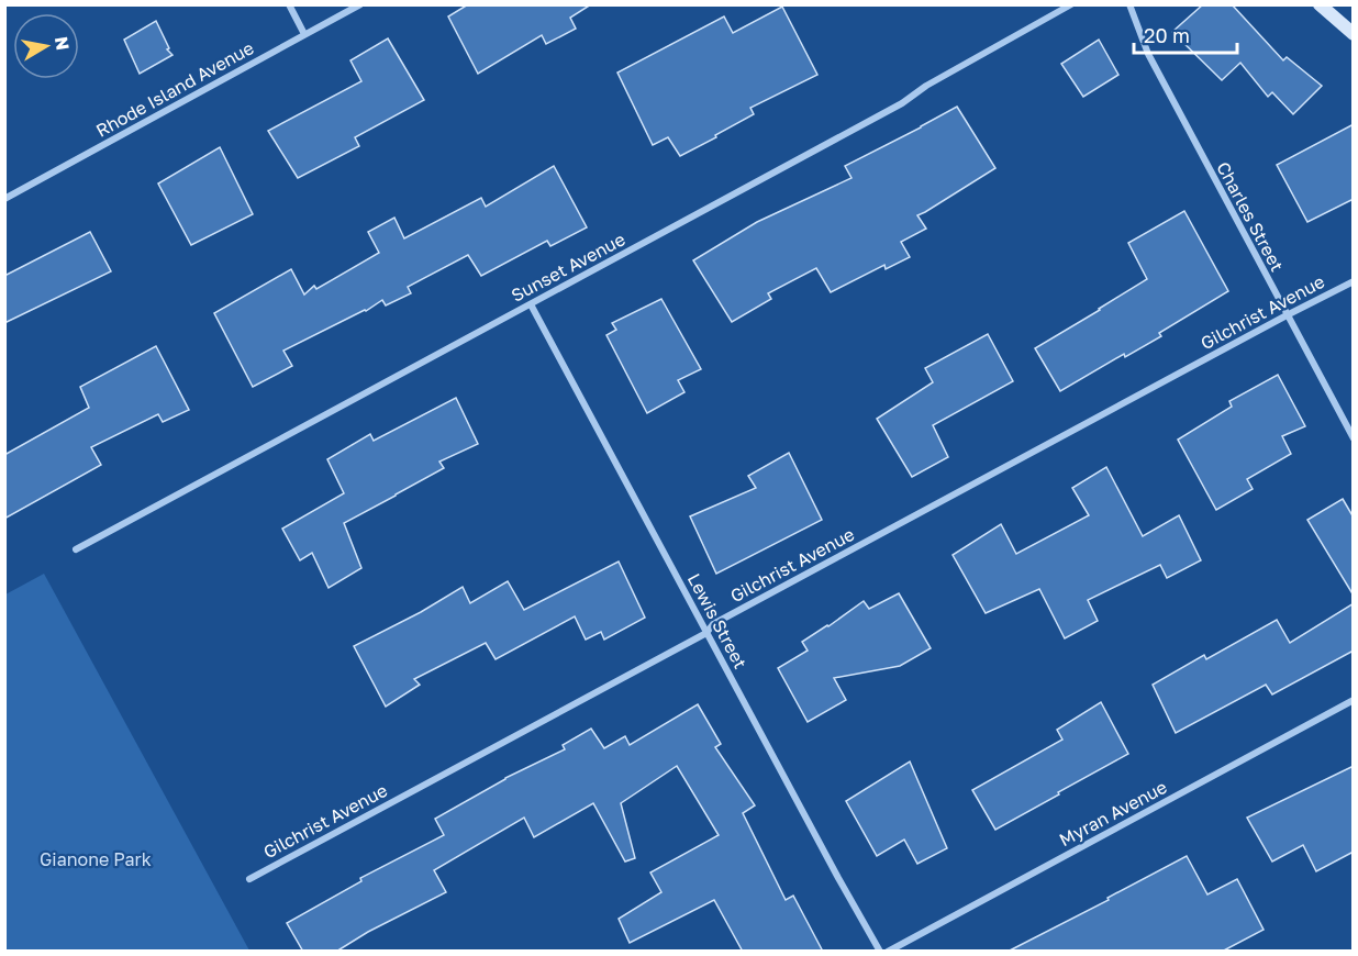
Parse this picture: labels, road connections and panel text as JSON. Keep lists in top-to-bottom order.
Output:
{
  "streets": {
    "street": [
      "Rhode Island Avenue",
      "Charles Street",
      "Sunset Avenue",
      "Gilchrist Avenue",
      "Lewis Street",
      "Myran Avenue"
    ]
  },
  "crossings": [
    ["Charles Street", "Gilchrist Avenue"],
    ["Sunset Avenue", "Lewis Street"],
    ["Gilchrist Avenue", "Lewis Street"]
  ],
  "parks": ["Gianone Park"],
  "scale_bar": "20 m",
  "north": "right"
}
